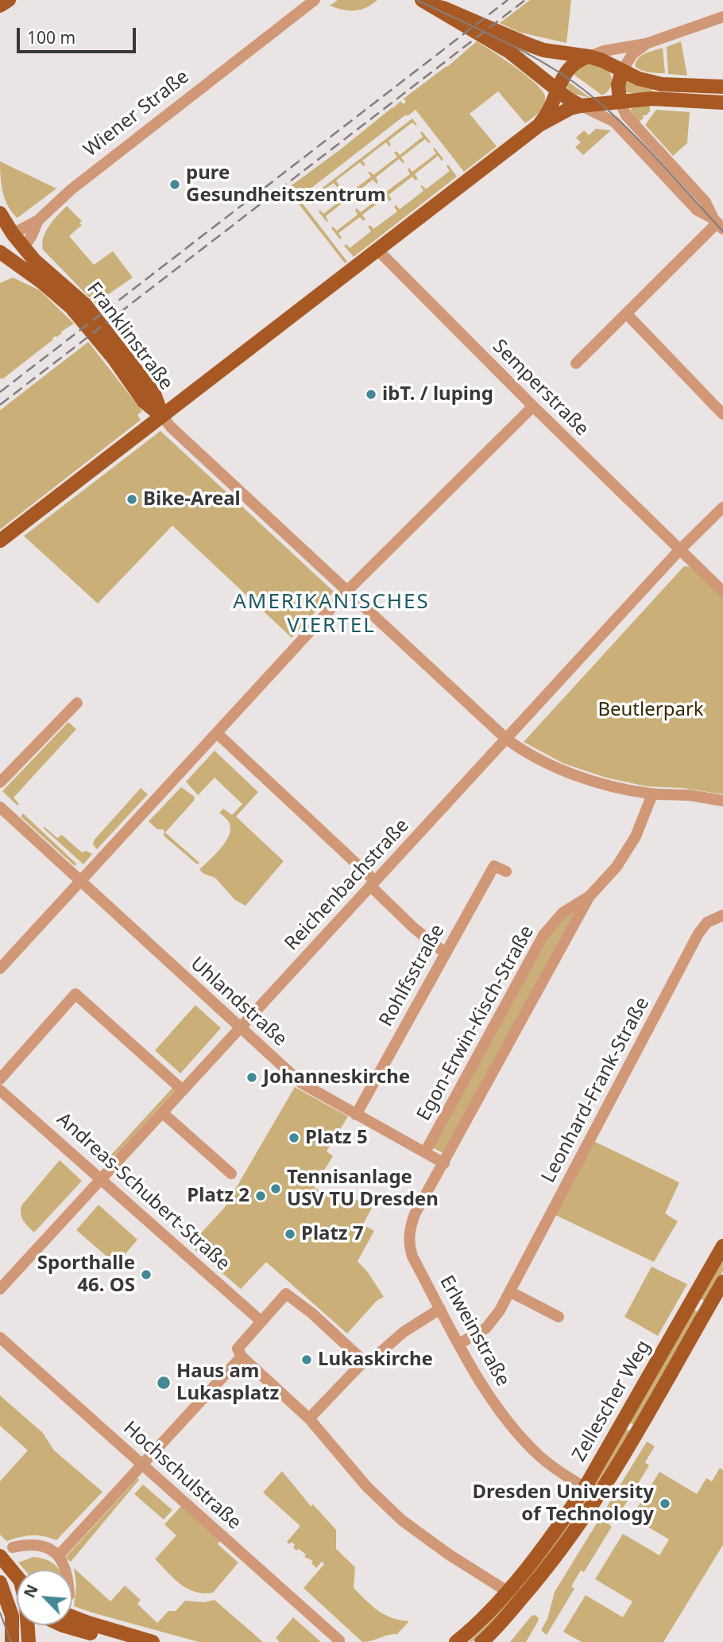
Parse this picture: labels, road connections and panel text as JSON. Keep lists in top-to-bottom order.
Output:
{
  "streets": {
    "main road": ["Wiener Straße", "Franklinstraße", "Zellescher Weg"],
    "street": [
      "Semperstraße",
      "Reichenbachstraße",
      "Rohlfsstraße",
      "Uhlandstraße",
      "Egon-Erwin-Kisch-Straße",
      "Leonhard-Frank-Straße",
      "Andreas-Schubert-Straße",
      "Erlweinstraße",
      "Hochschulstraße"
    ]
  },
  "crossings": [
    ["Wiener Straße", "Franklinstraße"],
    ["Semperstraße", "Reichenbachstraße"],
    ["Reichenbachstraße", "Uhlandstraße"],
    ["Reichenbachstraße", "Andreas-Schubert-Straße"],
    ["Rohlfsstraße", "Uhlandstraße"],
    ["Uhlandstraße", "Egon-Erwin-Kisch-Straße"],
    ["Uhlandstraße", "Erlweinstraße"],
    ["Egon-Erwin-Kisch-Straße", "Erlweinstraße"],
    ["Leonhard-Frank-Straße", "Erlweinstraße"],
    ["Erlweinstraße", "Zellescher Weg"]
  ],
  "districts": ["AMERIKANISCHES VIERTEL"],
  "parks": ["Beutlerpark"],
  "places": [
    "pure Gesundheitszentrum",
    "ibT. / luping",
    "Bike-Areal",
    "Johanneskirche",
    "Platz 5",
    "Tennisanlage USV TU Dresden",
    "Platz 2",
    "Platz 7",
    "Sporthalle 46. OS",
    "Lukaskirche",
    "Haus am Lukasplatz",
    "Dresden University of Technology"
  ],
  "scale_bar": "100 m",
  "north": "top left"
}
